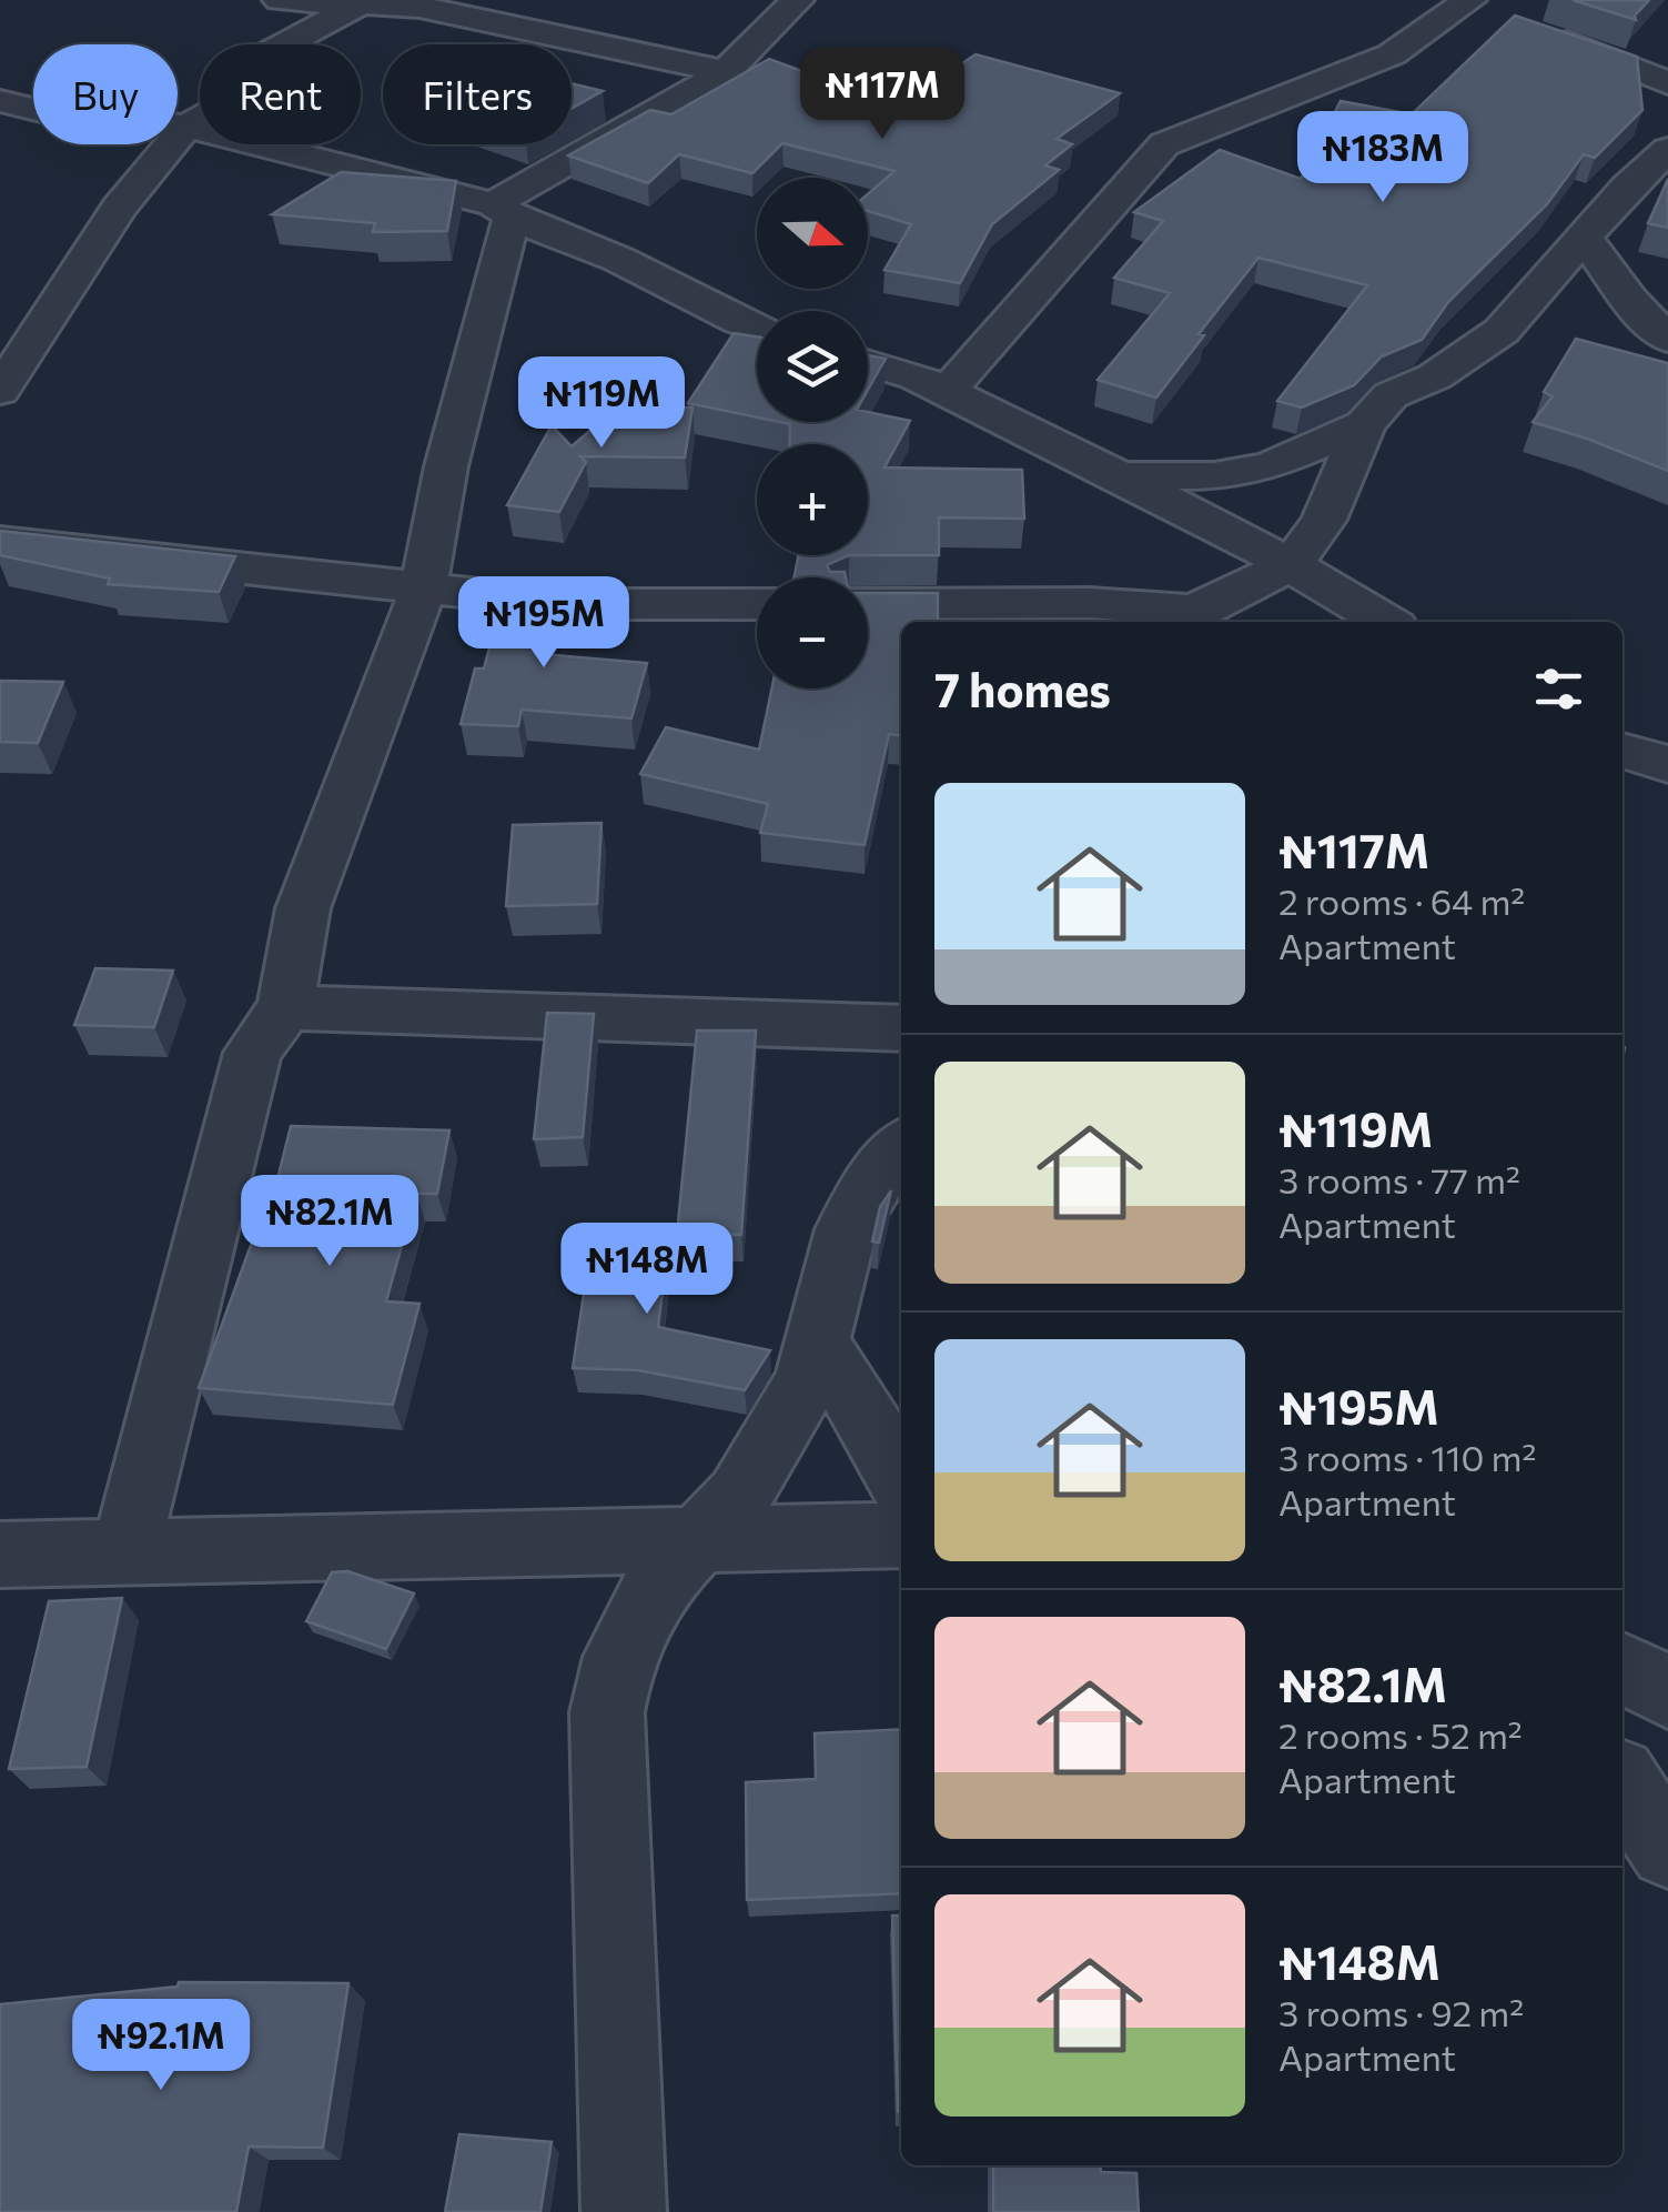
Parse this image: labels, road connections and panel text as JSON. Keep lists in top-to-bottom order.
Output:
{
  "north": "right",
  "page": {
    "chip": ["Buy", "Rent", "Filters"],
    "price": [
      "₦117M",
      "₦183M",
      "₦119M",
      "₦195M",
      "₦82.1M",
      "₦148M",
      "₦92.1M"
    ],
    "map_buttons": ["+", "−"],
    "heading": "7 homes",
    "list": [
      {
        "name": "₦117M",
        "note": "2 rooms · 64 m² · Apartment"
      },
      {
        "name": "₦119M",
        "note": "3 rooms · 77 m² · Apartment"
      },
      {
        "name": "₦195M",
        "note": "3 rooms · 110 m² · Apartment"
      },
      {
        "name": "₦82.1M",
        "note": "2 rooms · 52 m² · Apartment"
      },
      {
        "name": "₦148M",
        "note": "3 rooms · 92 m² · Apartment"
      }
    ]
  }
}
